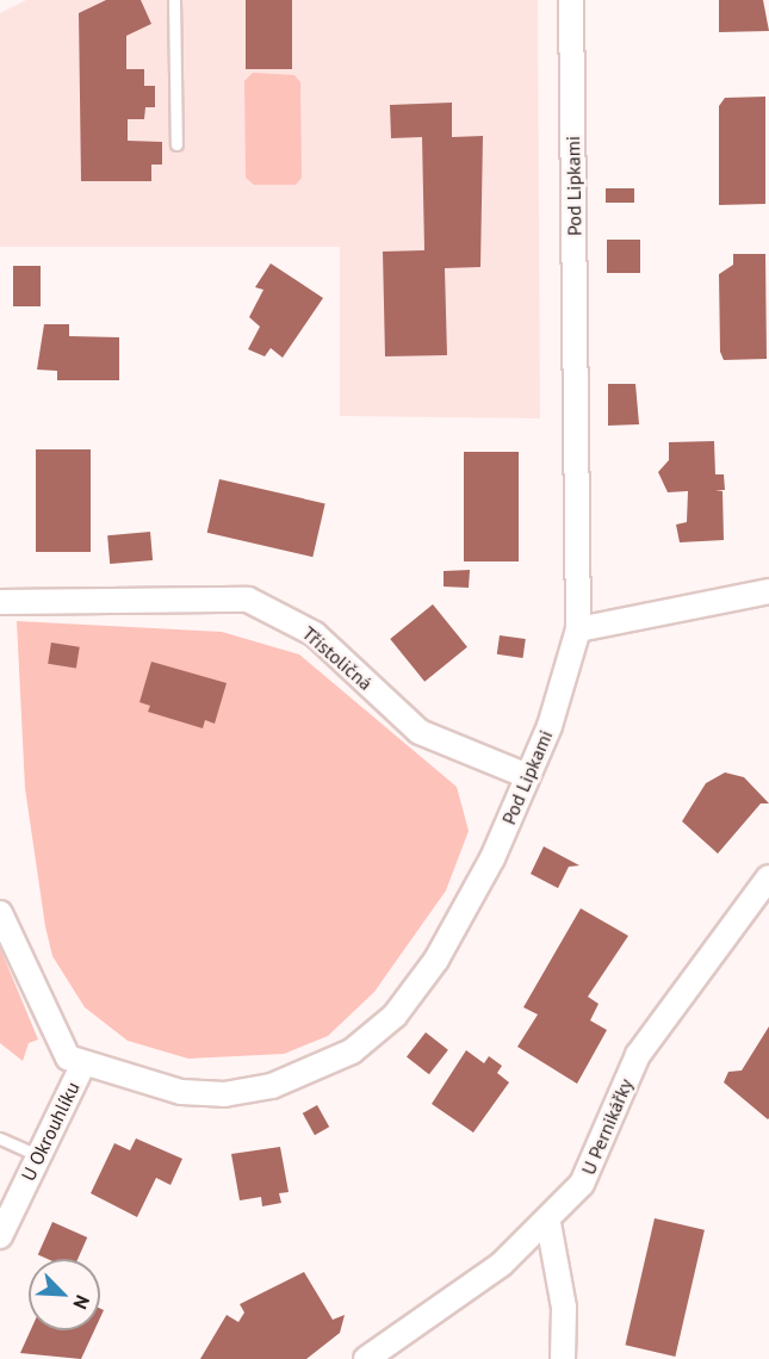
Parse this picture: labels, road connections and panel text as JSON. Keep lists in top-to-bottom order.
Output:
{
  "streets": {
    "street": [
      "Pod Lipkami",
      "Třístoličná",
      "U Pernikářky",
      "U Okrouhlíku"
    ]
  },
  "crossings": [
    ["Pod Lipkami", "Třístoličná"],
    ["Pod Lipkami", "U Okrouhlíku"]
  ],
  "north": "bottom right"
}
